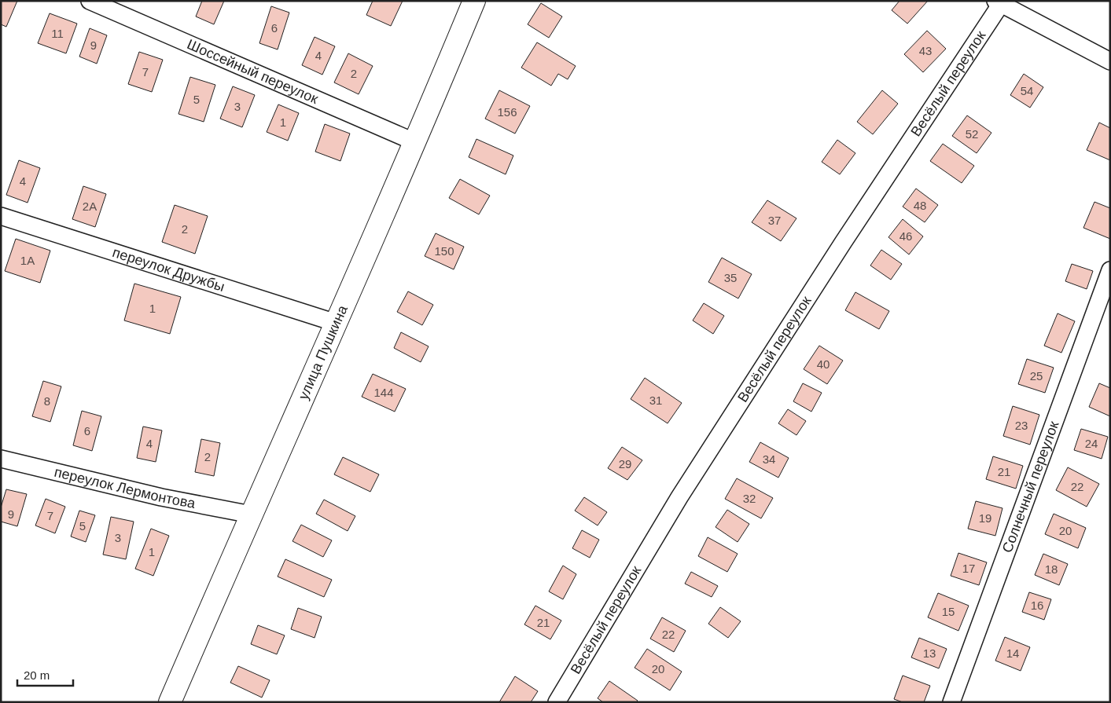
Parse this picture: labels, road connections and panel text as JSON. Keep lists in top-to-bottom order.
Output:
{
  "streets": {
    "main road": ["улица Пушкина"],
    "street": [
      "Шоссейный переулок",
      "Весёлый переулок",
      "переулок Дружбы",
      "Солнечный переулок",
      "переулок Лермонтова"
    ]
  },
  "crossings": [
    ["Шоссейный переулок", "улица Пушкина"],
    ["переулок Дружбы", "улица Пушкина"],
    ["улица Пушкина", "переулок Лермонтова"]
  ],
  "house_numbers": [
    "6",
    "11",
    "9",
    "43",
    "4",
    "7",
    "2",
    "54",
    "5",
    "3",
    "156",
    "1",
    "52",
    "4",
    "48",
    "2А",
    "37",
    "2",
    "46",
    "150",
    "1А",
    "35",
    "1",
    "40",
    "25",
    "144",
    "31",
    "8",
    "23",
    "6",
    "4",
    "24",
    "2",
    "34",
    "29",
    "21",
    "22",
    "32",
    "9",
    "7",
    "19",
    "5",
    "20",
    "3",
    "1",
    "17",
    "18",
    "16",
    "15",
    "21",
    "22",
    "13",
    "14",
    "20"
  ],
  "scale_bar": "20 m"
}
